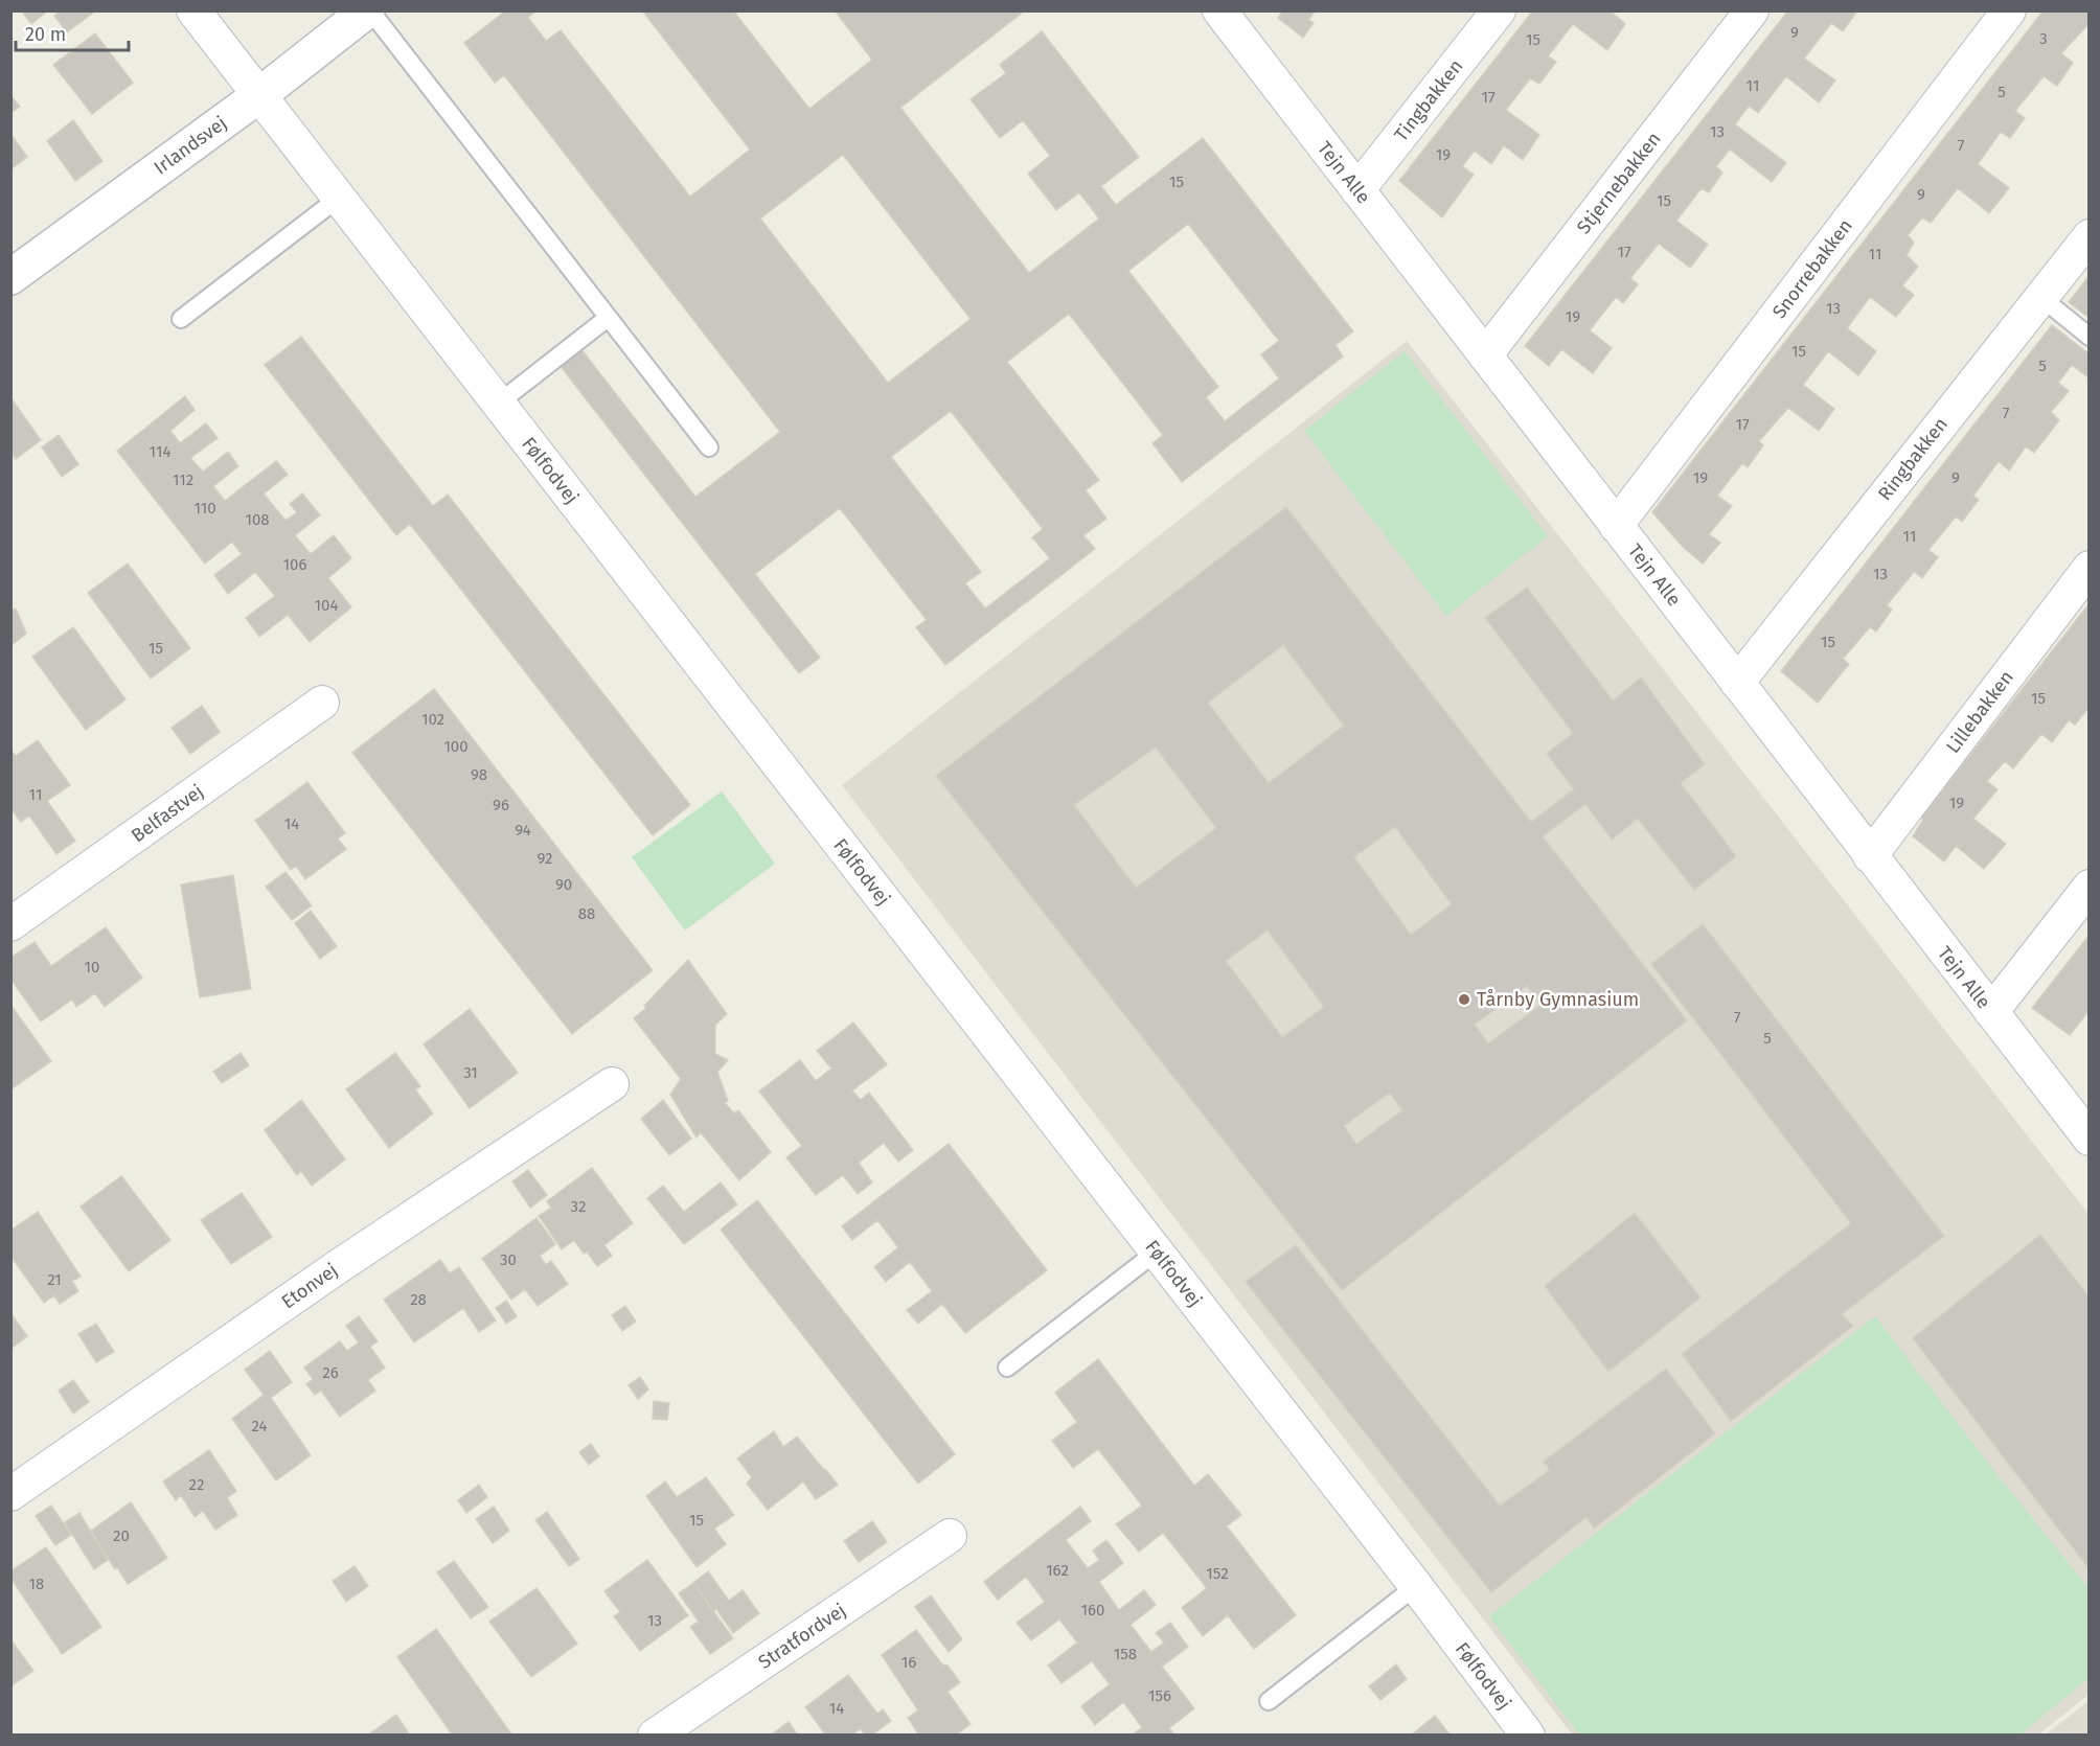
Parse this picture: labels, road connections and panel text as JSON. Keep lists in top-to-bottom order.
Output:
{
  "streets": {
    "street": [
      "Tingbakken",
      "Irlandsvej",
      "Tejn Alle",
      "Stjernebakken",
      "Snorrebakken",
      "Ringbakken",
      "Følfodvej",
      "Lillebakken",
      "Belfastvej",
      "Etonvej",
      "Stratfordvej"
    ]
  },
  "crossings": [
    ["Tingbakken", "Tejn Alle"],
    ["Irlandsvej", "Følfodvej"],
    ["Tejn Alle", "Stjernebakken"],
    ["Tejn Alle", "Snorrebakken"],
    ["Tejn Alle", "Ringbakken"],
    ["Tejn Alle", "Lillebakken"]
  ],
  "places": ["Tårnby Gymnasium"],
  "house_numbers": [
    "9",
    "3",
    "15",
    "11",
    "5",
    "17",
    "13",
    "7",
    "19",
    "15",
    "9",
    "15",
    "17",
    "11",
    "13",
    "19",
    "15",
    "5",
    "7",
    "17",
    "114",
    "19",
    "9",
    "112",
    "110",
    "108",
    "11",
    "106",
    "13",
    "104",
    "15",
    "15",
    "15",
    "102",
    "100",
    "98",
    "11",
    "19",
    "96",
    "14",
    "94",
    "92",
    "90",
    "88",
    "10",
    "7",
    "5",
    "31",
    "32",
    "30",
    "21",
    "28",
    "26",
    "24",
    "22",
    "15",
    "20",
    "162",
    "152",
    "18",
    "160",
    "13",
    "158",
    "16",
    "156",
    "14"
  ],
  "scale_bar": "20 m"
}
